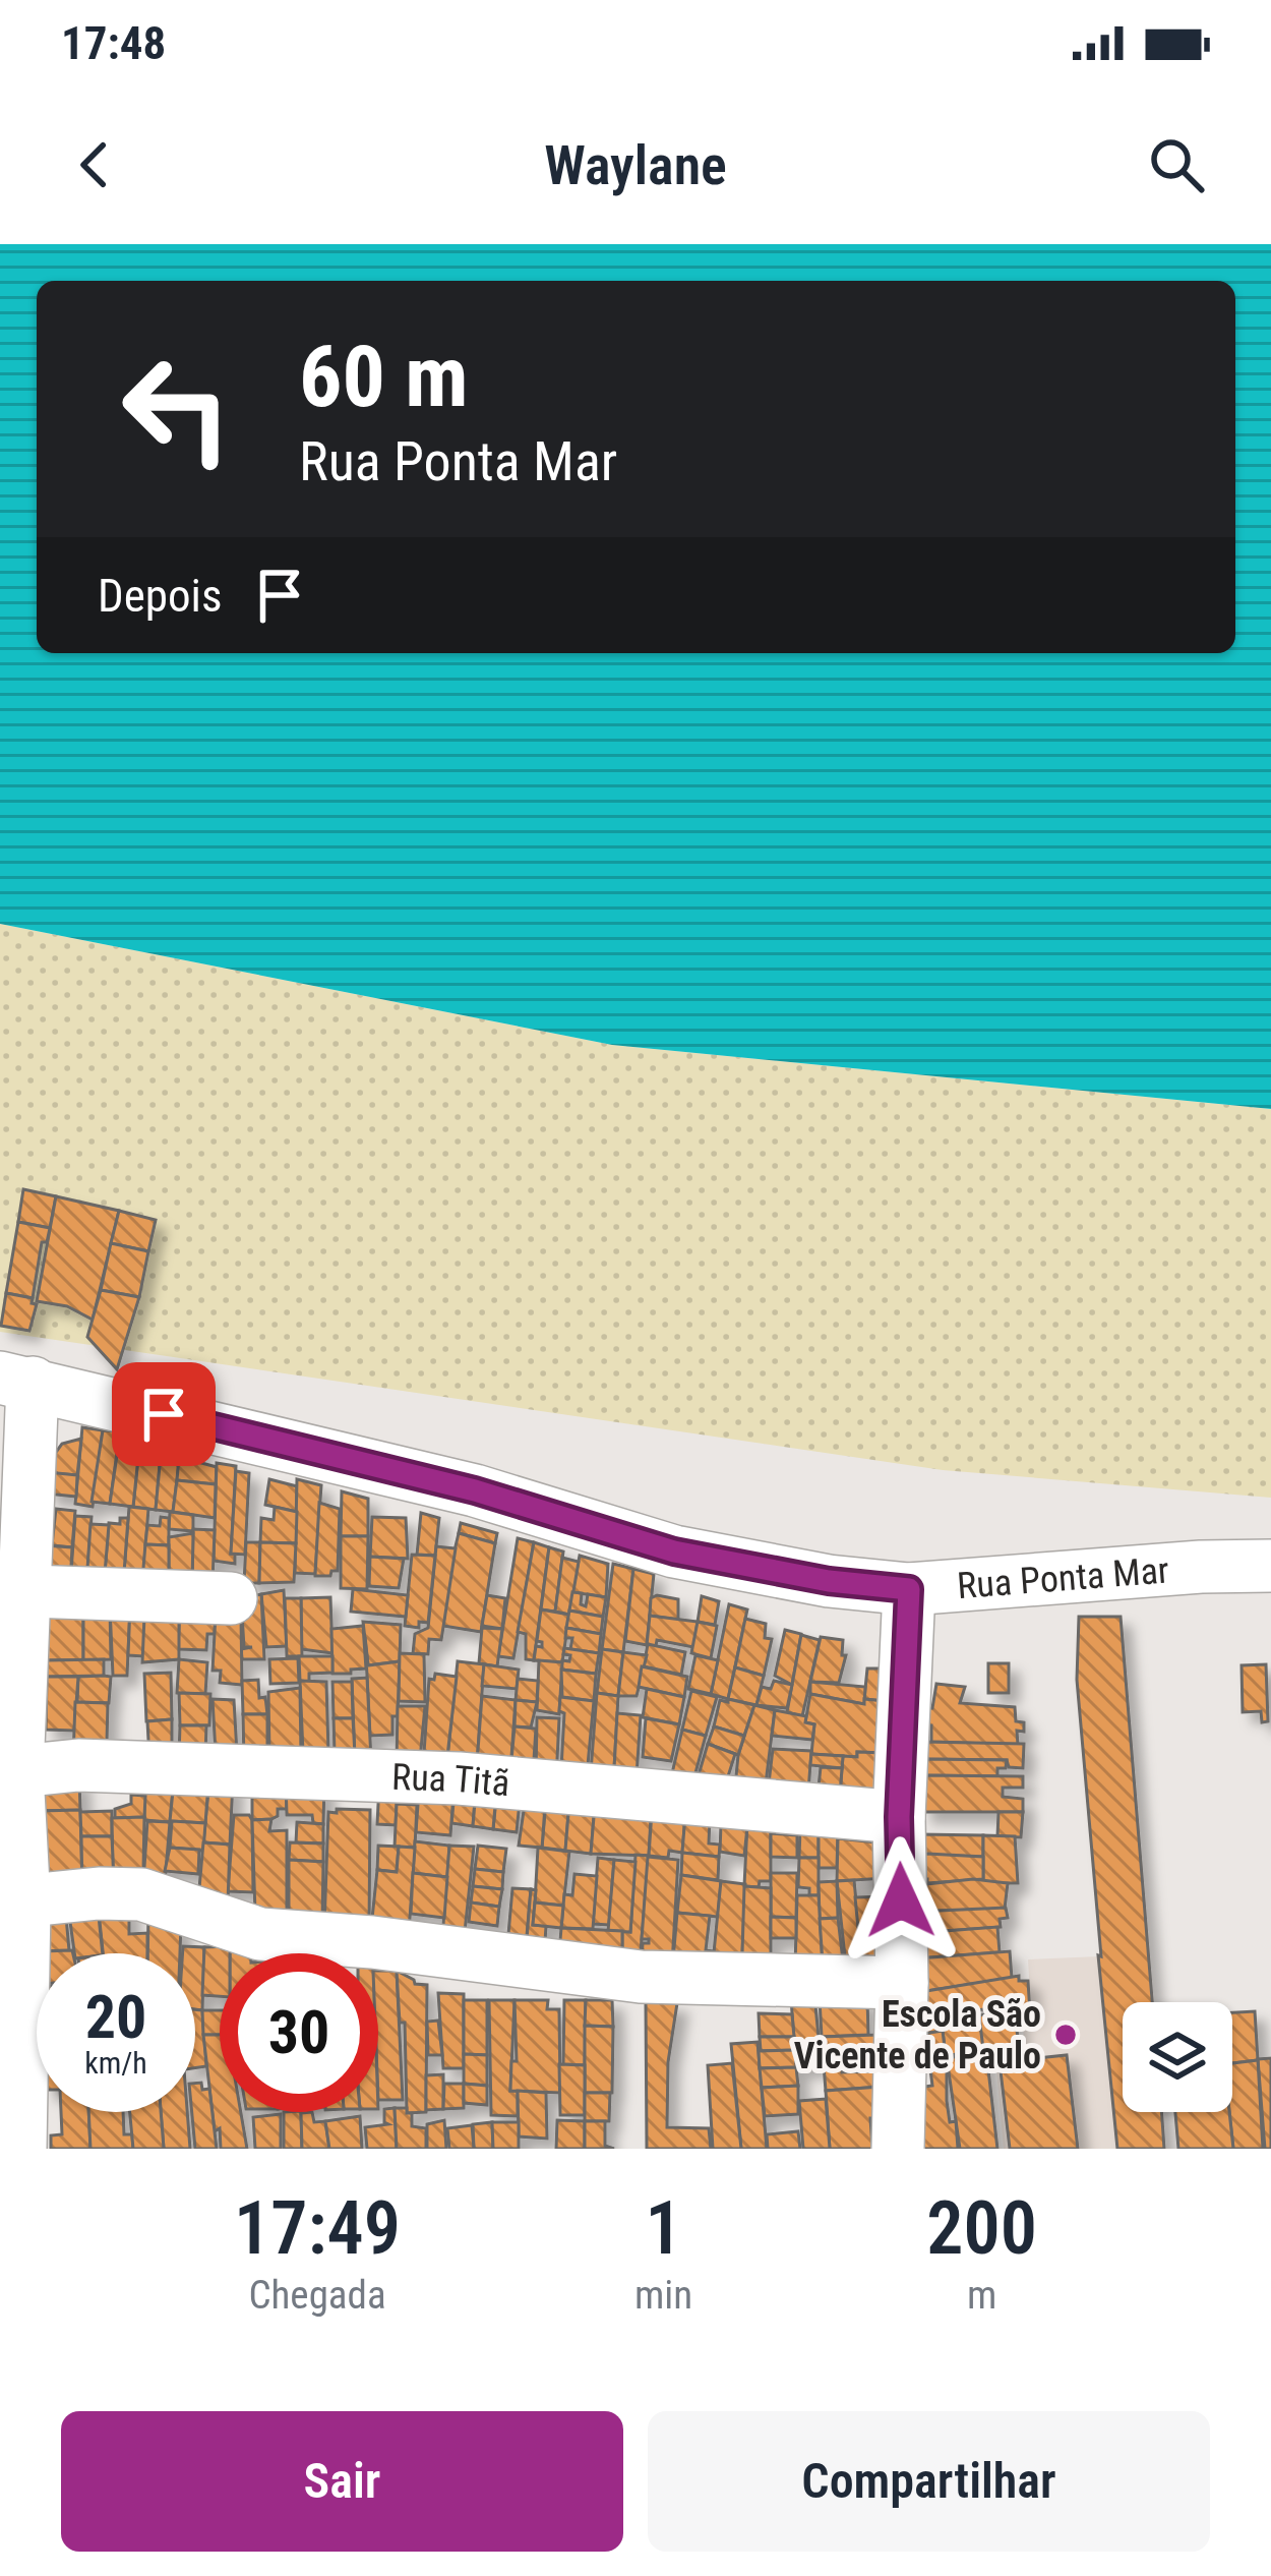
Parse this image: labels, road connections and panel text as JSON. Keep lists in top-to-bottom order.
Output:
{
  "streets": {
    "street": ["Rua Ponta Mar", "Rua Titã"]
  },
  "places": ["Escola São Vicente de Paulo"],
  "page": {
    "status": "17:48",
    "header": "Waylane",
    "turn": ["60 m", "Rua Ponta Mar"],
    "then": "Depois",
    "speed": "20 km/h",
    "limit": "30",
    "eta": [
      "17:49",
      "Chegada",
      "1",
      "min",
      "200",
      "m"
    ],
    "buttons": ["Sair", "Compartilhar"]
  }
}
